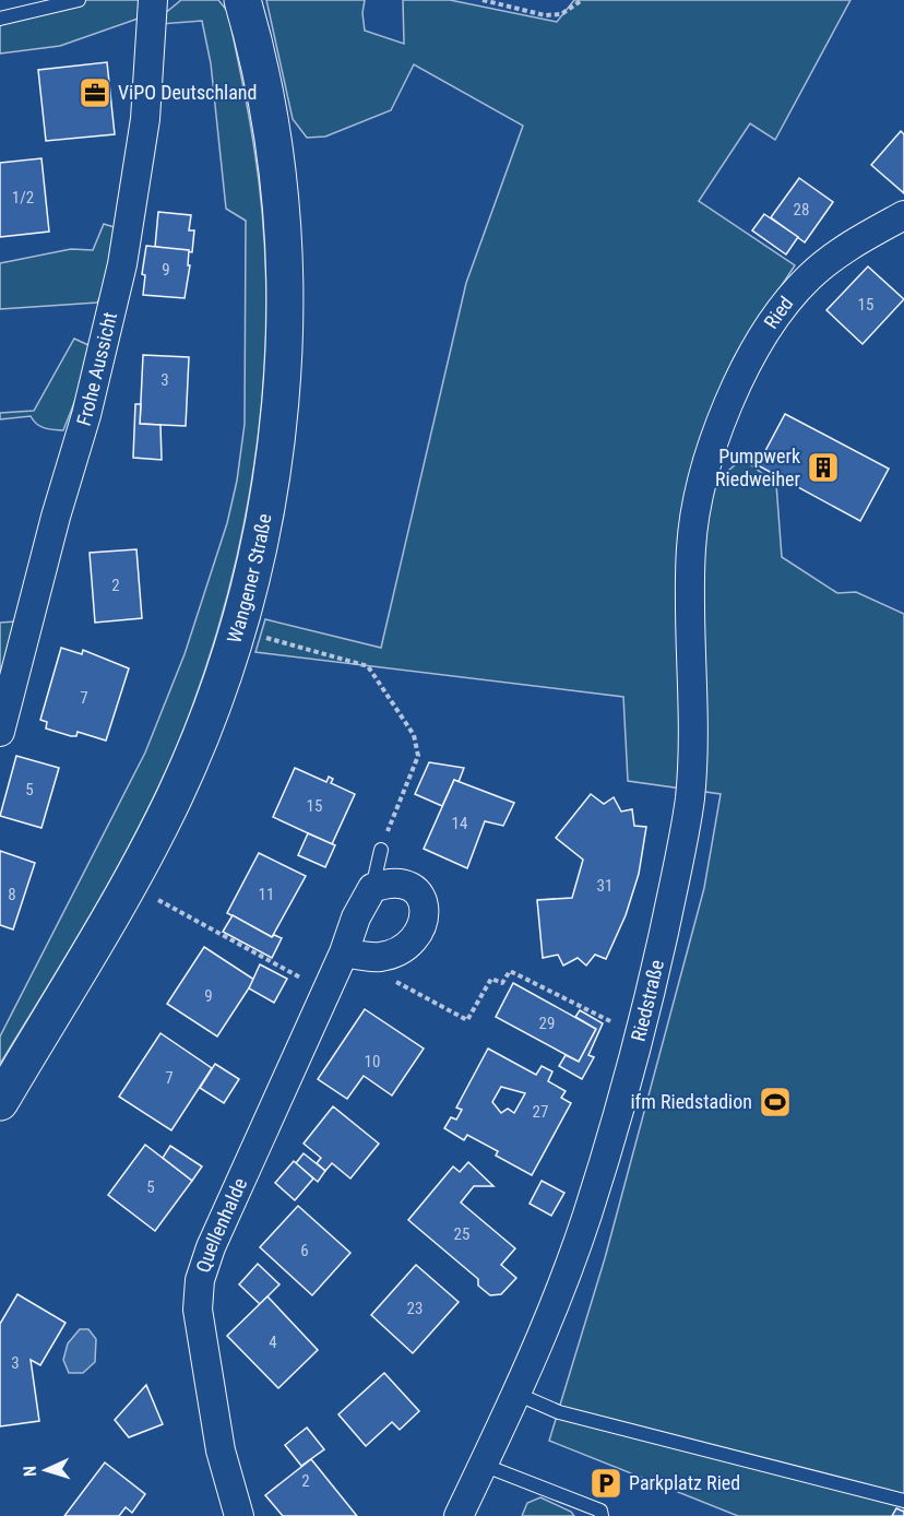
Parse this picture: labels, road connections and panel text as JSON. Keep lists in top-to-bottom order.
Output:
{
  "streets": {
    "main road": ["Wangener Straße"],
    "street": [
      "Ried",
      "Frohe Aussicht",
      "Riedstraße",
      "Quellenhalde"
    ]
  },
  "crossings": [
    ["Ried", "Riedstraße"]
  ],
  "places": {
    "office": ["ViPO Deutschland"],
    "building": ["Pumpwerk Riedweiher"],
    "sports": ["ifm Riedstadion"],
    "parking": ["Parkplatz Ried"]
  },
  "house_numbers": [
    "1/2",
    "28",
    "9",
    "15",
    "3",
    "2",
    "7",
    "5",
    "15",
    "14",
    "31",
    "8",
    "11",
    "9",
    "29",
    "10",
    "7",
    "27",
    "5",
    "25",
    "6",
    "23",
    "4",
    "3",
    "2"
  ],
  "north": "left"
}
